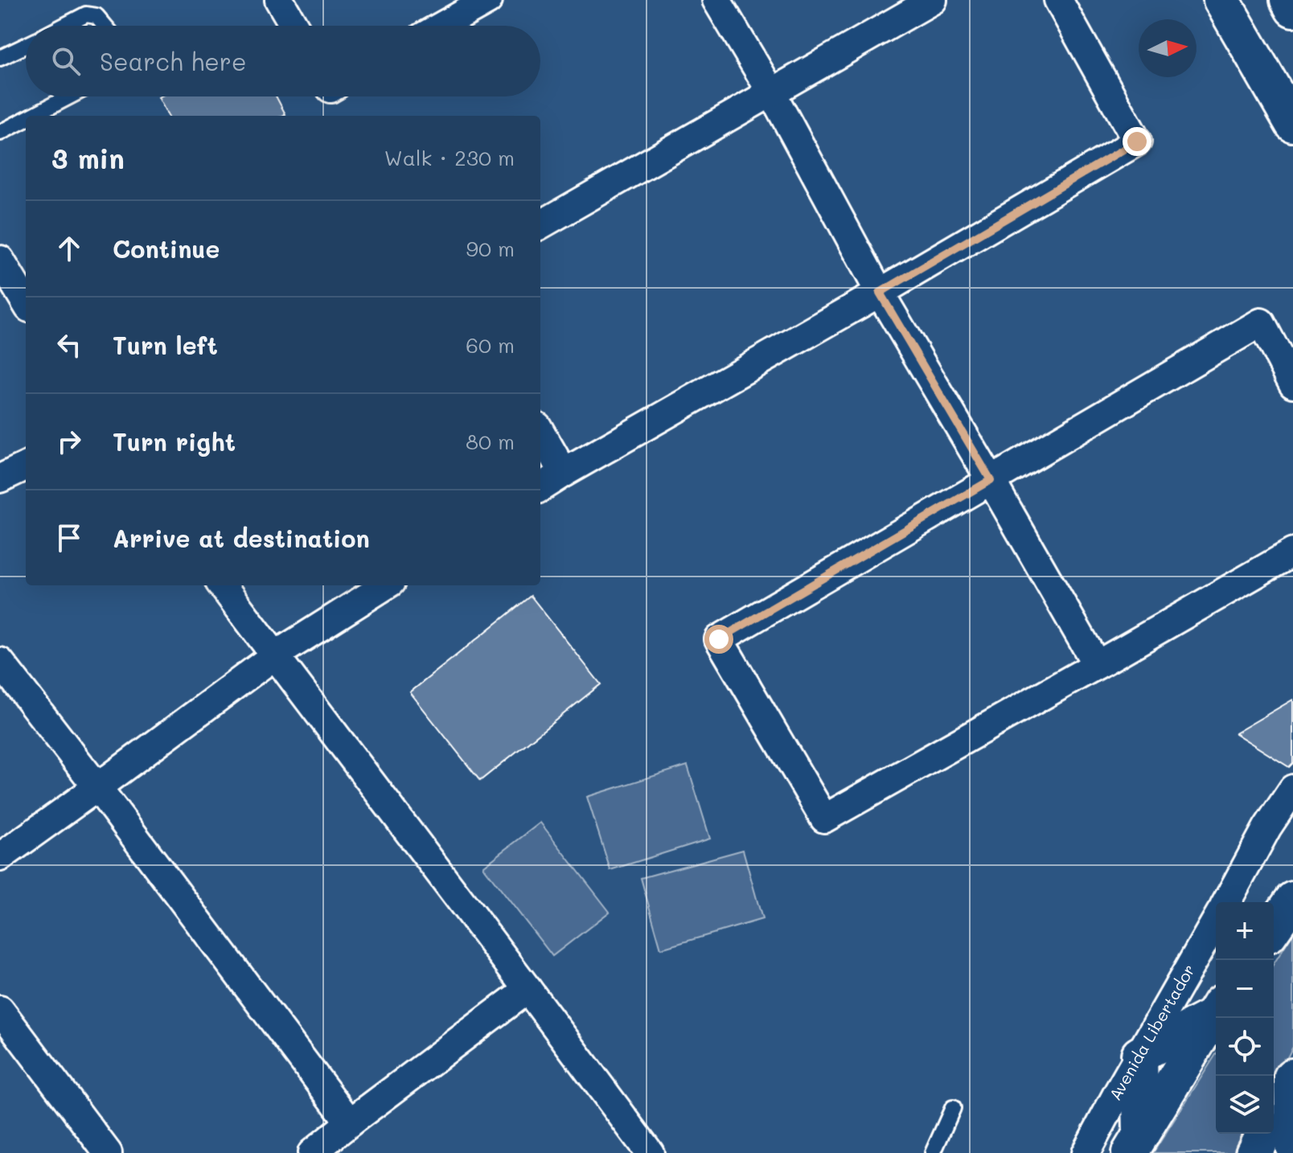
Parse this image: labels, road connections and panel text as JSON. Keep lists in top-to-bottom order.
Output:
{
  "streets": {
    "street": ["Avenida Libertador"]
  },
  "north": "right",
  "page": {
    "search": "Search here",
    "heading": ["3 min", "Walk · 230 m"],
    "list": [
      ["Continue", "90 m"],
      ["Turn left", "60 m"],
      ["Turn right", "80 m"],
      "Arrive at destination"
    ],
    "map_buttons": ["+", "−"]
  }
}
